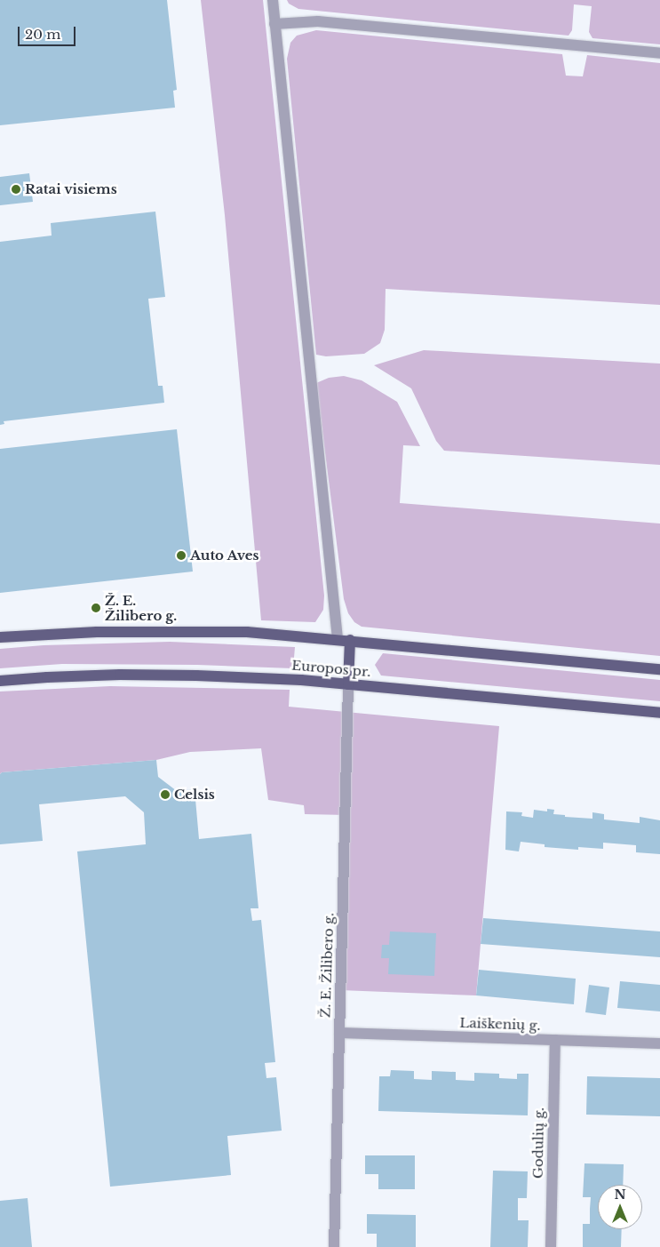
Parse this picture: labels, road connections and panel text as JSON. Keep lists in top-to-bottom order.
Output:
{
  "streets": {
    "main road": ["Europos pr."],
    "street": ["Ž. E. Žilibero g.", "Laiškenių g.", "Godulių g."]
  },
  "crossings": [
    ["Europos pr.", "Ž. E. Žilibero g."],
    ["Ž. E. Žilibero g.", "Laiškenių g."],
    ["Laiškenių g.", "Godulių g."]
  ],
  "places": [
    "Ratai visiems",
    "Auto Aves",
    "Ž. E. Žilibero g.",
    "Celsis"
  ],
  "scale_bar": "20 m",
  "north": "top"
}
